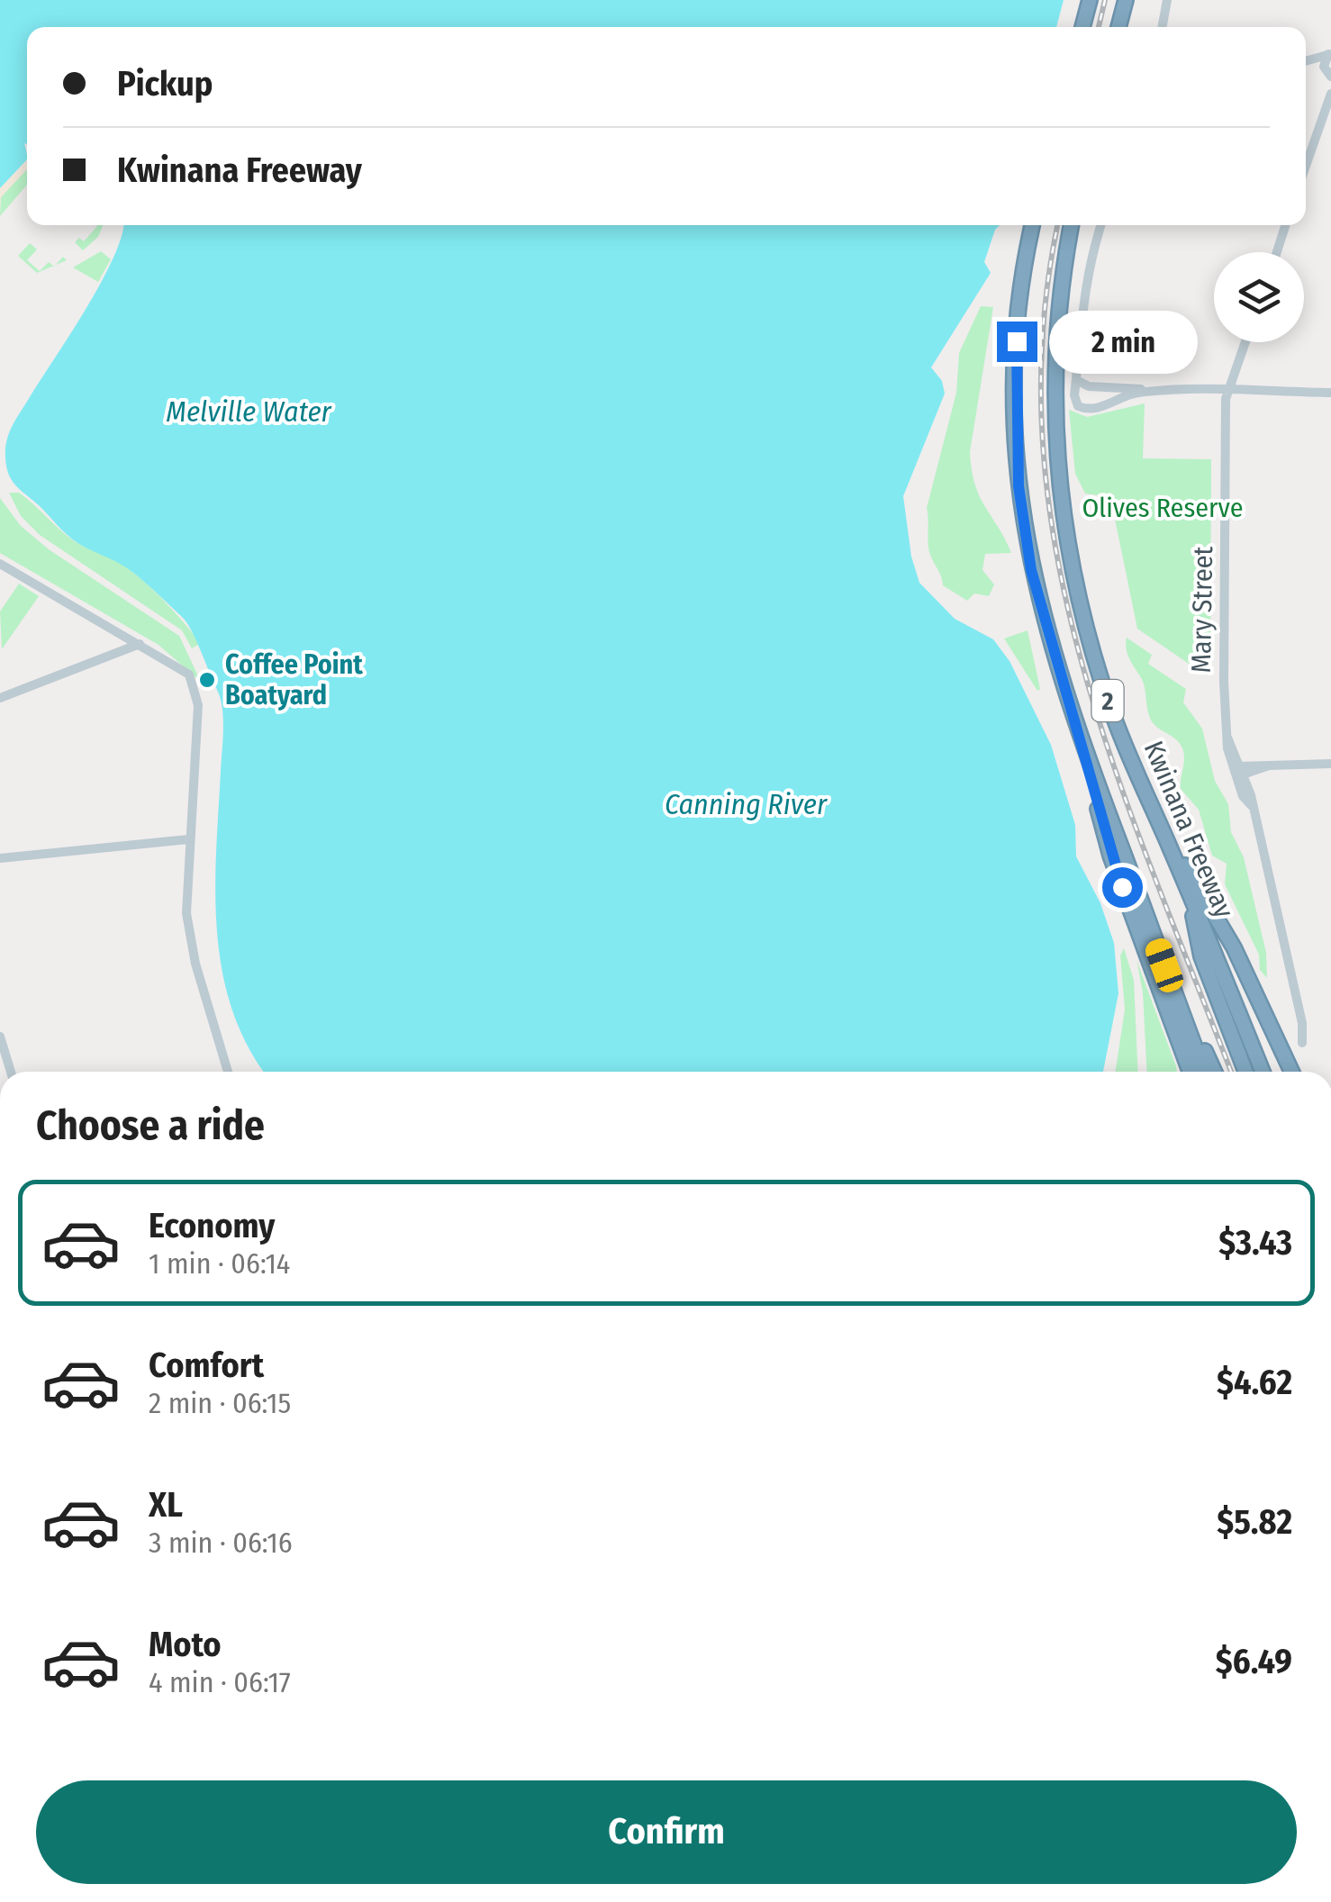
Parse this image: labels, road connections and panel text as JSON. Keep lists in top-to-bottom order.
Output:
{
  "streets": {
    "highway": ["2", "Kwinana Freeway"],
    "street": ["Mary Street"]
  },
  "water": ["Melville Water", "Canning River"],
  "parks": ["Olives Reserve"],
  "places": ["Coffee Point Boatyard"],
  "page": {
    "banner": ["Pickup", "Kwinana Freeway"],
    "bubble": "2 min",
    "heading": "Choose a ride",
    "list": [
      {
        "name": "Economy",
        "note": "1 min · 06:14",
        "value": "$3.43"
      },
      {
        "name": "Comfort",
        "note": "2 min · 06:15",
        "value": "$4.62"
      },
      {
        "name": "XL",
        "note": "3 min · 06:16",
        "value": "$5.82"
      },
      {
        "name": "Moto",
        "note": "4 min · 06:17",
        "value": "$6.49"
      }
    ],
    "buttons": "Confirm"
  }
}
